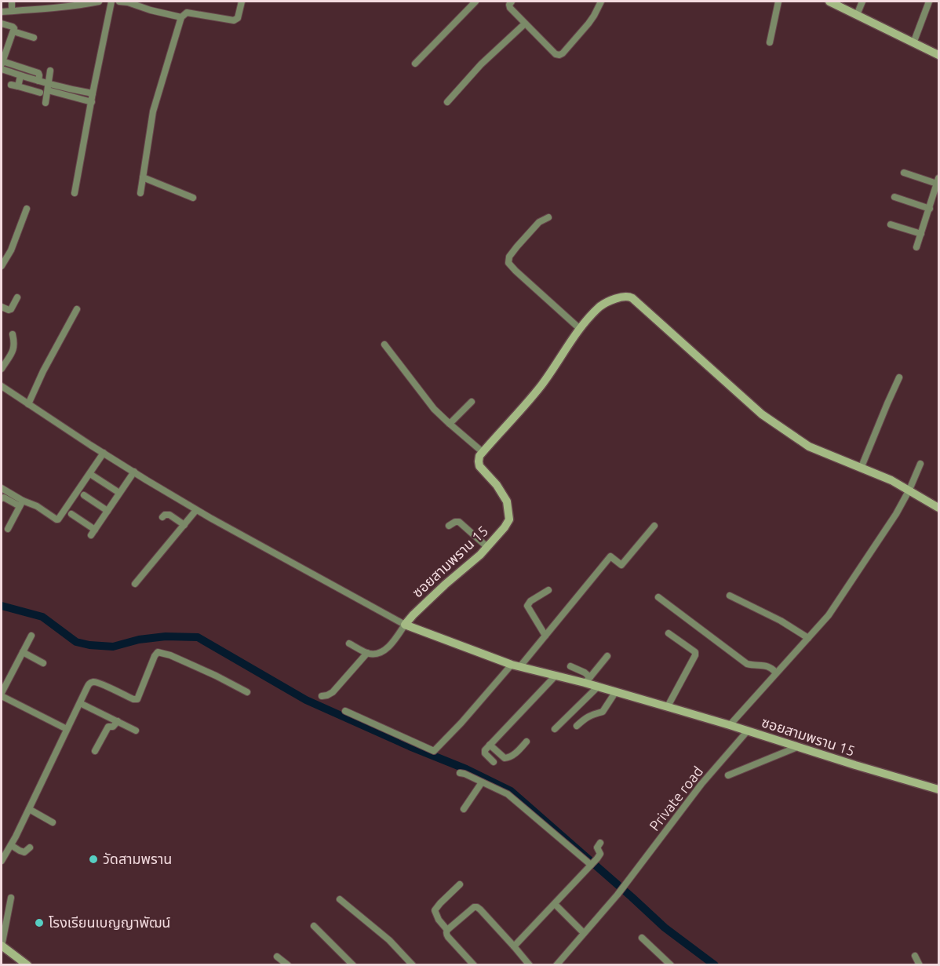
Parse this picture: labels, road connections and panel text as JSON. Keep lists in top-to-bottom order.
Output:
{
  "streets": {
    "street": ["ซอยสามพราน 15", "Private road"]
  },
  "crossings": [
    ["ซอยสามพราน 15", "Private road"]
  ],
  "places": ["วัดสามพราน", "โรงเรียนเบญญาพัฒน์"]
}
